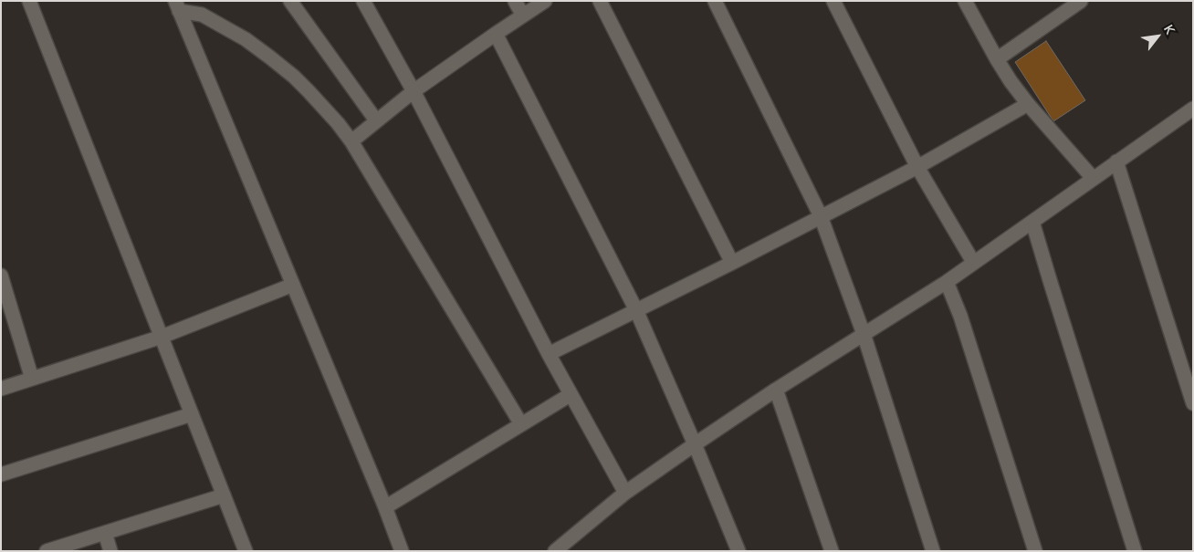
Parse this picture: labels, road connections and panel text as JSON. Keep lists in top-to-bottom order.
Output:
{
  "north": "top right"
}
